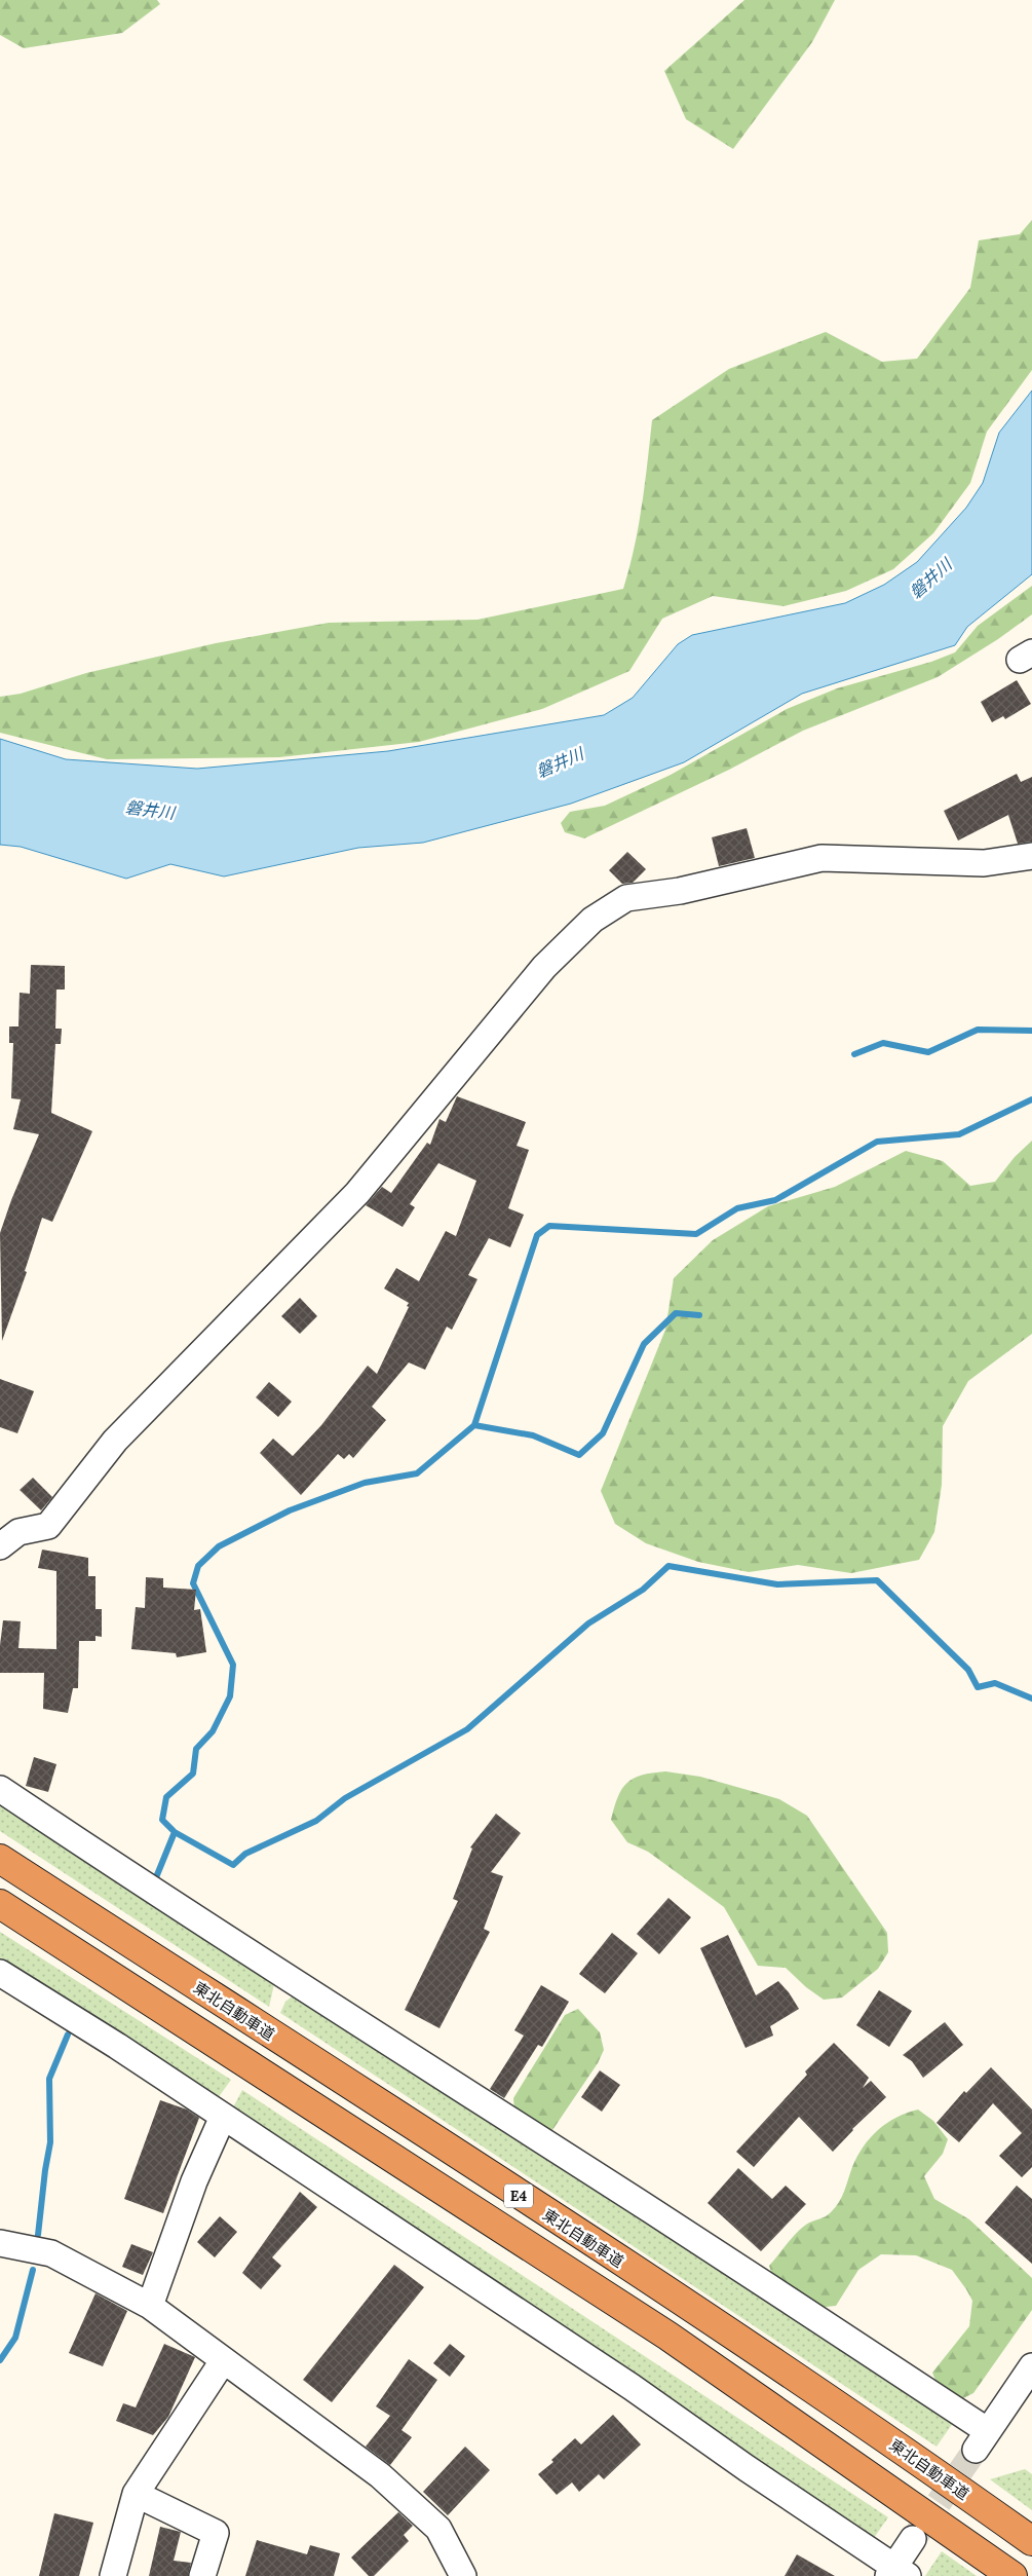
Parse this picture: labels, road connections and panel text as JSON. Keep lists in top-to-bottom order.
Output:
{
  "streets": {
    "highway": ["東北自動車道", "E4"]
  },
  "water": ["磐井川"]
}
